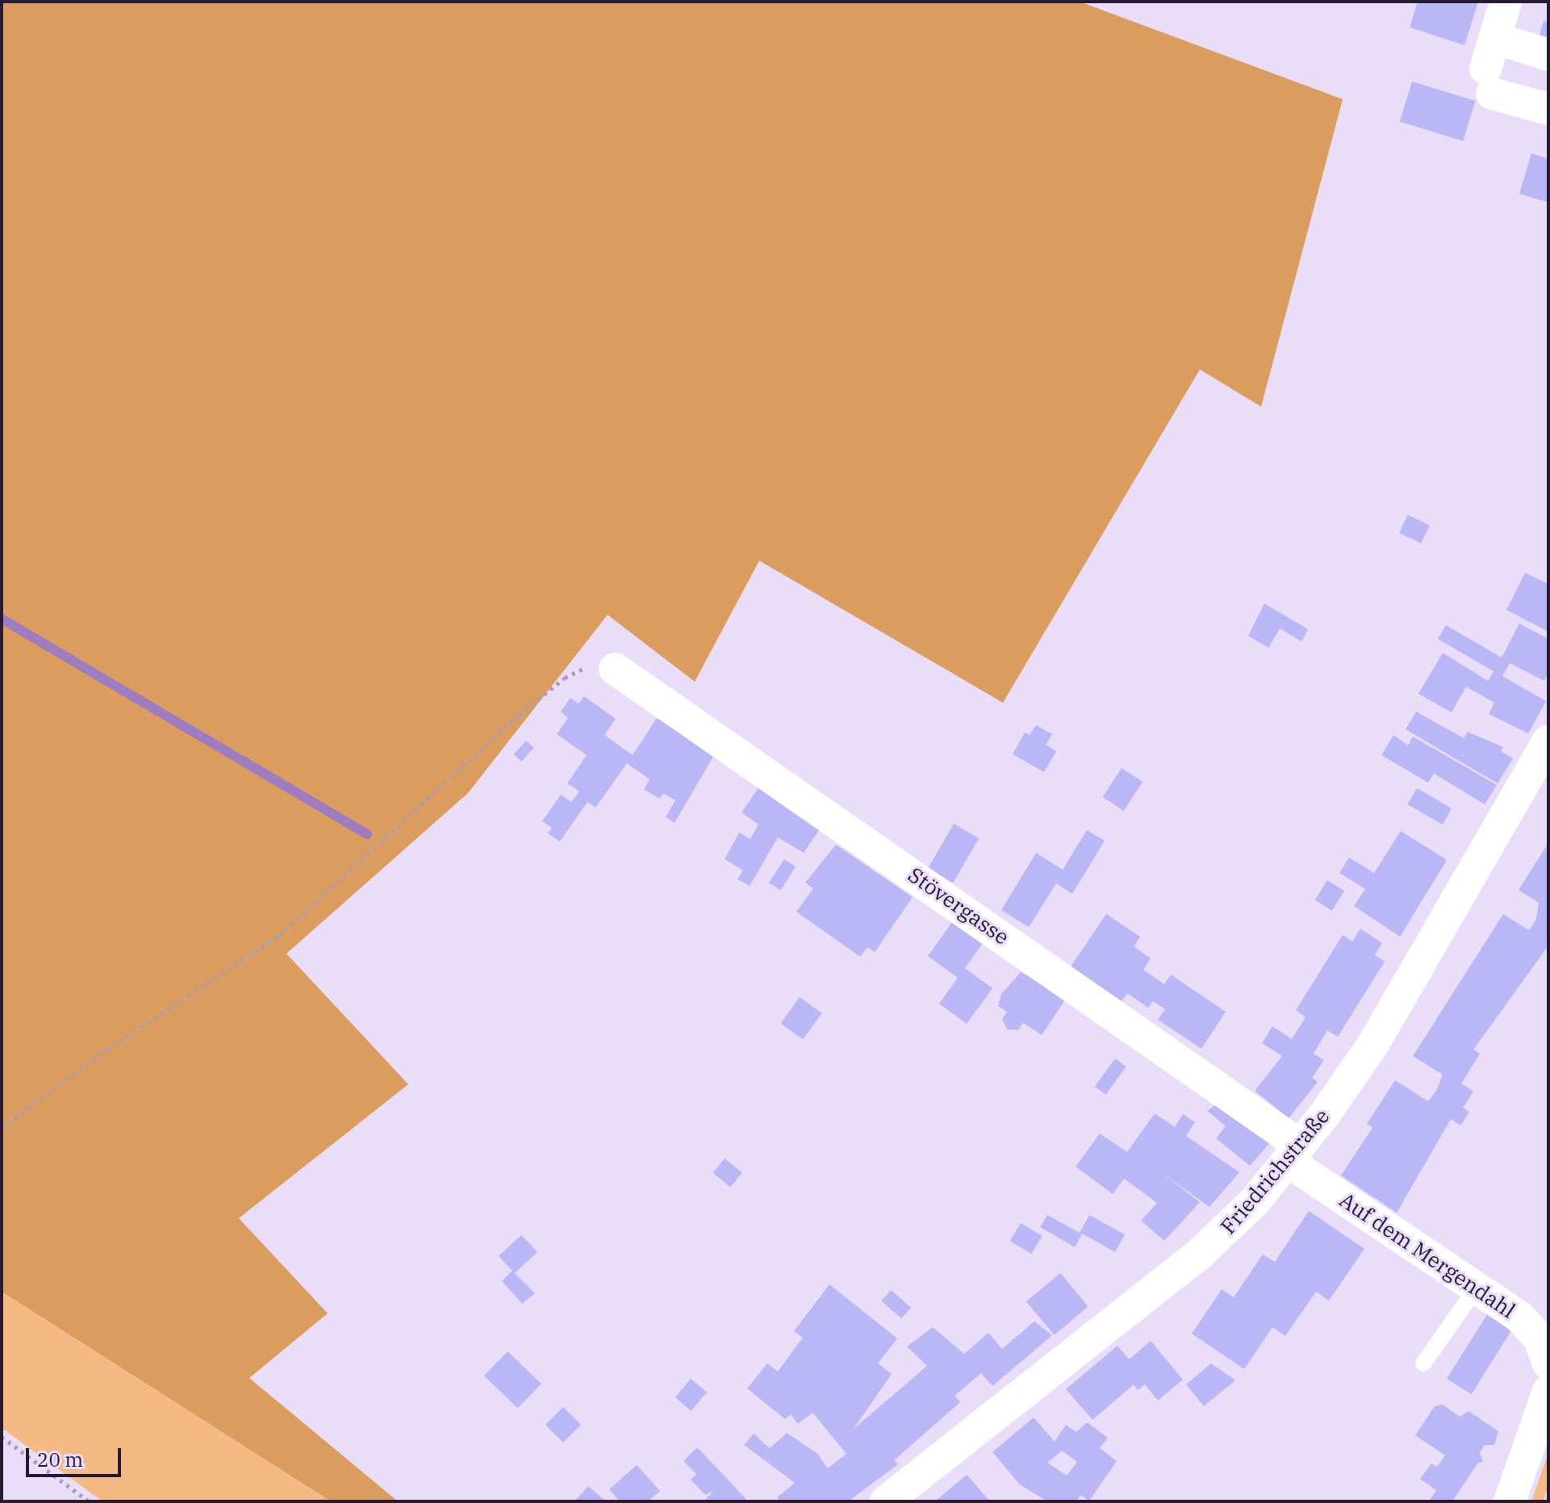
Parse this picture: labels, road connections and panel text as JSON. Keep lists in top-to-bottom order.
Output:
{
  "streets": {
    "street": ["Stövergasse", "Friedrichstraße", "Auf dem Mergendahl"]
  },
  "crossings": [
    ["Stövergasse", "Friedrichstraße"],
    ["Stövergasse", "Auf dem Mergendahl"],
    ["Friedrichstraße", "Auf dem Mergendahl"]
  ],
  "scale_bar": "20 m"
}
